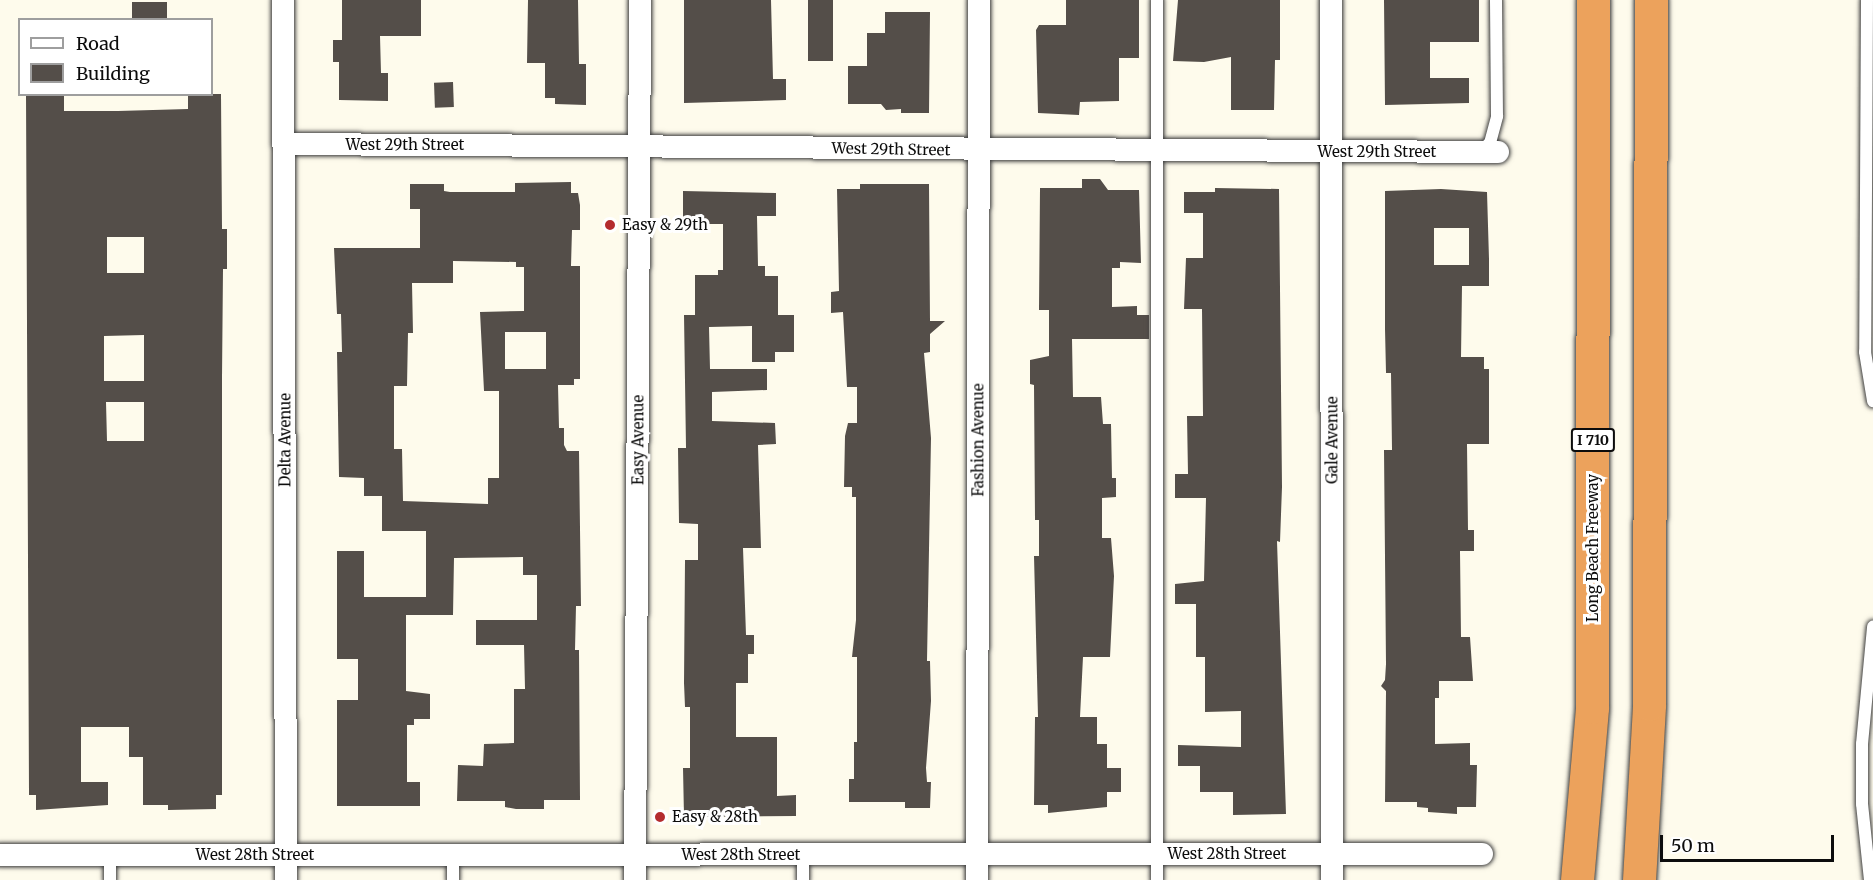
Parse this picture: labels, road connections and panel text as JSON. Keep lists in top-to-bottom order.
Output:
{
  "streets": {
    "highway": ["I 710", "Long Beach Freeway"],
    "street": [
      "West 29th Street",
      "Delta Avenue",
      "Easy Avenue",
      "Fashion Avenue",
      "Gale Avenue",
      "West 28th Street"
    ]
  },
  "crossings": [
    ["West 29th Street", "Delta Avenue"],
    ["West 29th Street", "Easy Avenue"],
    ["West 29th Street", "Fashion Avenue"],
    ["West 29th Street", "Gale Avenue"],
    ["Delta Avenue", "West 28th Street"],
    ["Easy Avenue", "West 28th Street"],
    ["Fashion Avenue", "West 28th Street"],
    ["Gale Avenue", "West 28th Street"]
  ],
  "places": ["Easy & 29th", "Easy & 28th"],
  "legend": ["Road", "Building"],
  "scale_bar": "50 m"
}
